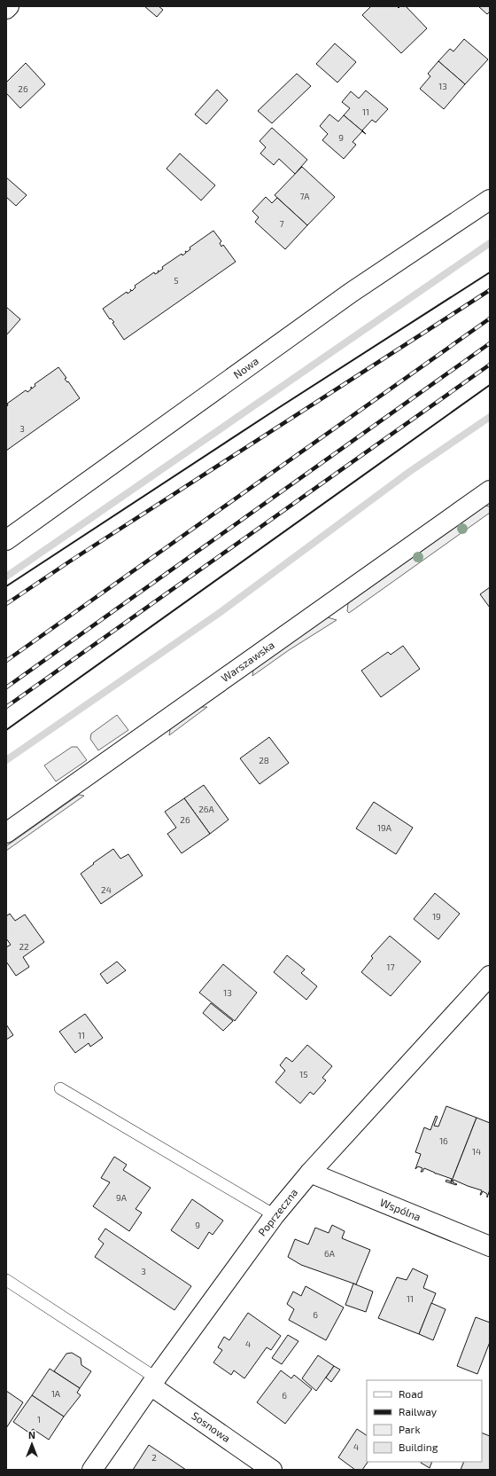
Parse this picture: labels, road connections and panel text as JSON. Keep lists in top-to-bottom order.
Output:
{
  "streets": {
    "street": [
      "Nowa",
      "Warszawska",
      "Wspólna",
      "Poprzeczna",
      "Sosnowa"
    ]
  },
  "crossings": [
    ["Wspólna", "Poprzeczna"],
    ["Poprzeczna", "Sosnowa"]
  ],
  "house_numbers": [
    "13",
    "26",
    "11",
    "9",
    "7A",
    "7",
    "5",
    "3",
    "28",
    "26A",
    "26",
    "19A",
    "24",
    "19",
    "22",
    "17",
    "13",
    "11",
    "15",
    "16",
    "14",
    "9A",
    "9",
    "6A",
    "3",
    "11",
    "6",
    "4",
    "1A",
    "6",
    "1",
    "4",
    "2"
  ],
  "legend": [
    "Road",
    "Railway",
    "Park",
    "Building"
  ],
  "north": "top"
}
